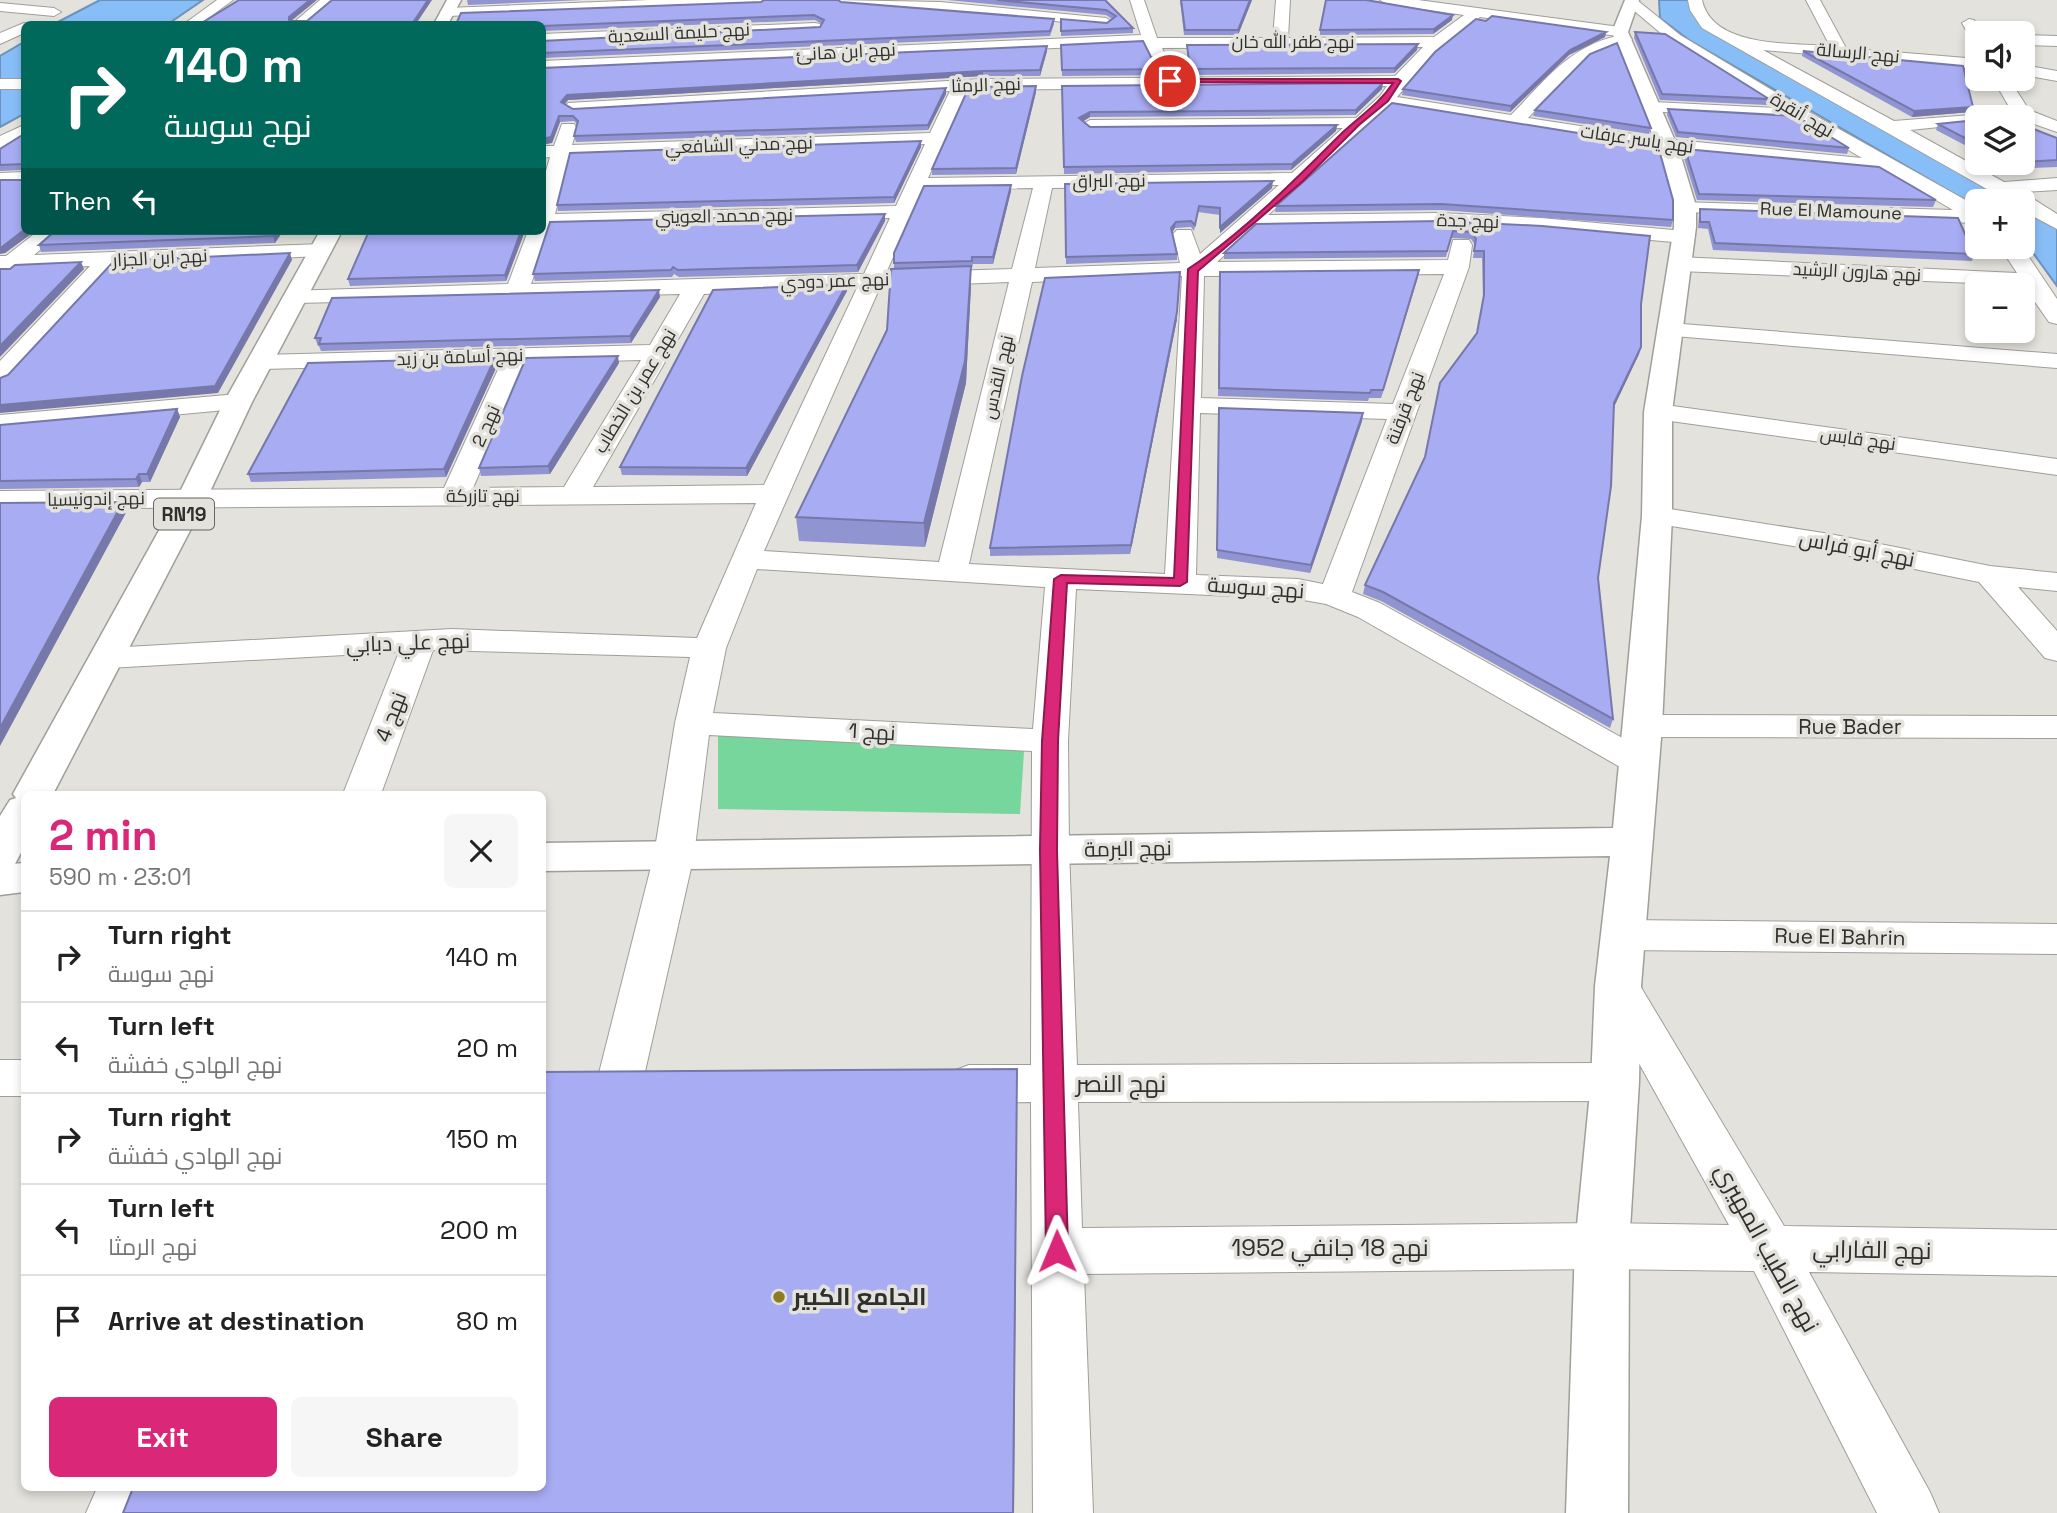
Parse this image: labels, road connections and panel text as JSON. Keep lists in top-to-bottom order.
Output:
{
  "streets": {
    "main road": ["RN19", "نهج البرمة"],
    "street": [
      "نهج حليمة السعدية",
      "نهج ظفر الله خان",
      "نهج ابن هانئ",
      "نهج الرسالة",
      "نهج الرمثا",
      "نهج أنقرة",
      "نهج ياسر عرفات",
      "نهج مدني الشافعي",
      "نهج البراق",
      "Rue El Mamoune",
      "نهج محمد العويني",
      "نهج جدة",
      "نهج ابن الجزار",
      "نهج هارون الرشيد",
      "نهج عمر دودي",
      "نهج أسامة بن زيد",
      "نهج القدس",
      "نهج عمر بن الخطاب",
      "نهج قرقنة",
      "نهج 2",
      "نهج قابس",
      "نهج تازركة",
      "نهج إندونيسيا",
      "نهج أبو فراس",
      "نهج سوسة",
      "نهج علي دبابي",
      "نهج 4",
      "Rue Bader",
      "نهج 1",
      "Rue El Bahrin",
      "نهج النصر",
      "نهج 18 جانفي 1952",
      "نهج الطيب المهيري",
      "نهج الفارابي"
    ]
  },
  "crossings": [
    ["نهج ظفر الله خان", "نهج ابن هانئ"],
    ["نهج أنقرة", "نهج ياسر عرفات"],
    ["نهج البراق", "نهج القدس"],
    ["Rue El Mamoune", "نهج جدة"],
    ["Rue El Mamoune", "نهج هارون الرشيد"],
    ["نهج جدة", "نهج هارون الرشيد"],
    ["نهج جدة", "نهج قرقنة"],
    ["نهج ابن الجزار", "RN19"],
    ["نهج عمر دودي", "نهج القدس"],
    ["نهج عمر دودي", "نهج عمر بن الخطاب"],
    ["نهج عمر دودي", "نهج قرقنة"],
    ["نهج عمر دودي", "RN19"],
    ["نهج أسامة بن زيد", "نهج عمر بن الخطاب"],
    ["نهج أسامة بن زيد", "نهج 2"],
    ["نهج أسامة بن زيد", "RN19"],
    ["نهج القدس", "نهج سوسة"],
    ["نهج عمر بن الخطاب", "نهج تازركة"],
    ["نهج قرقنة", "نهج سوسة"],
    ["نهج 2", "نهج تازركة"],
    ["نهج تازركة", "نهج إندونيسيا"],
    ["نهج تازركة", "RN19"],
    ["نهج إندونيسيا", "RN19"],
    ["RN19", "نهج علي دبابي"],
    ["نهج سوسة", "Rue Bader"],
    ["نهج علي دبابي", "نهج 4"],
    ["نهج 18 جانفي 1952", "نهج الفارابي"],
    ["نهج الطيب المهيري", "نهج الفارابي"]
  ],
  "places": ["الجامع الكبير"],
  "page": {
    "map_buttons": ["+", "−"],
    "turn": ["140 m", "نهج سوسة"],
    "then": "Then",
    "heading": ["2 min", "590 m · 23:01"],
    "list": [
      {
        "name": "Turn right",
        "note": "نهج سوسة",
        "value": "140 m"
      },
      {
        "name": "Turn left",
        "note": "نهج الهادي خفشة",
        "value": "20 m"
      },
      {
        "name": "Turn right",
        "note": "نهج الهادي خفشة",
        "value": "150 m"
      },
      {
        "name": "Turn left",
        "note": "نهج الرمثا",
        "value": "200 m"
      },
      {
        "name": "Arrive at destination",
        "value": "80 m"
      }
    ],
    "buttons": ["Exit", "Share"]
  }
}
